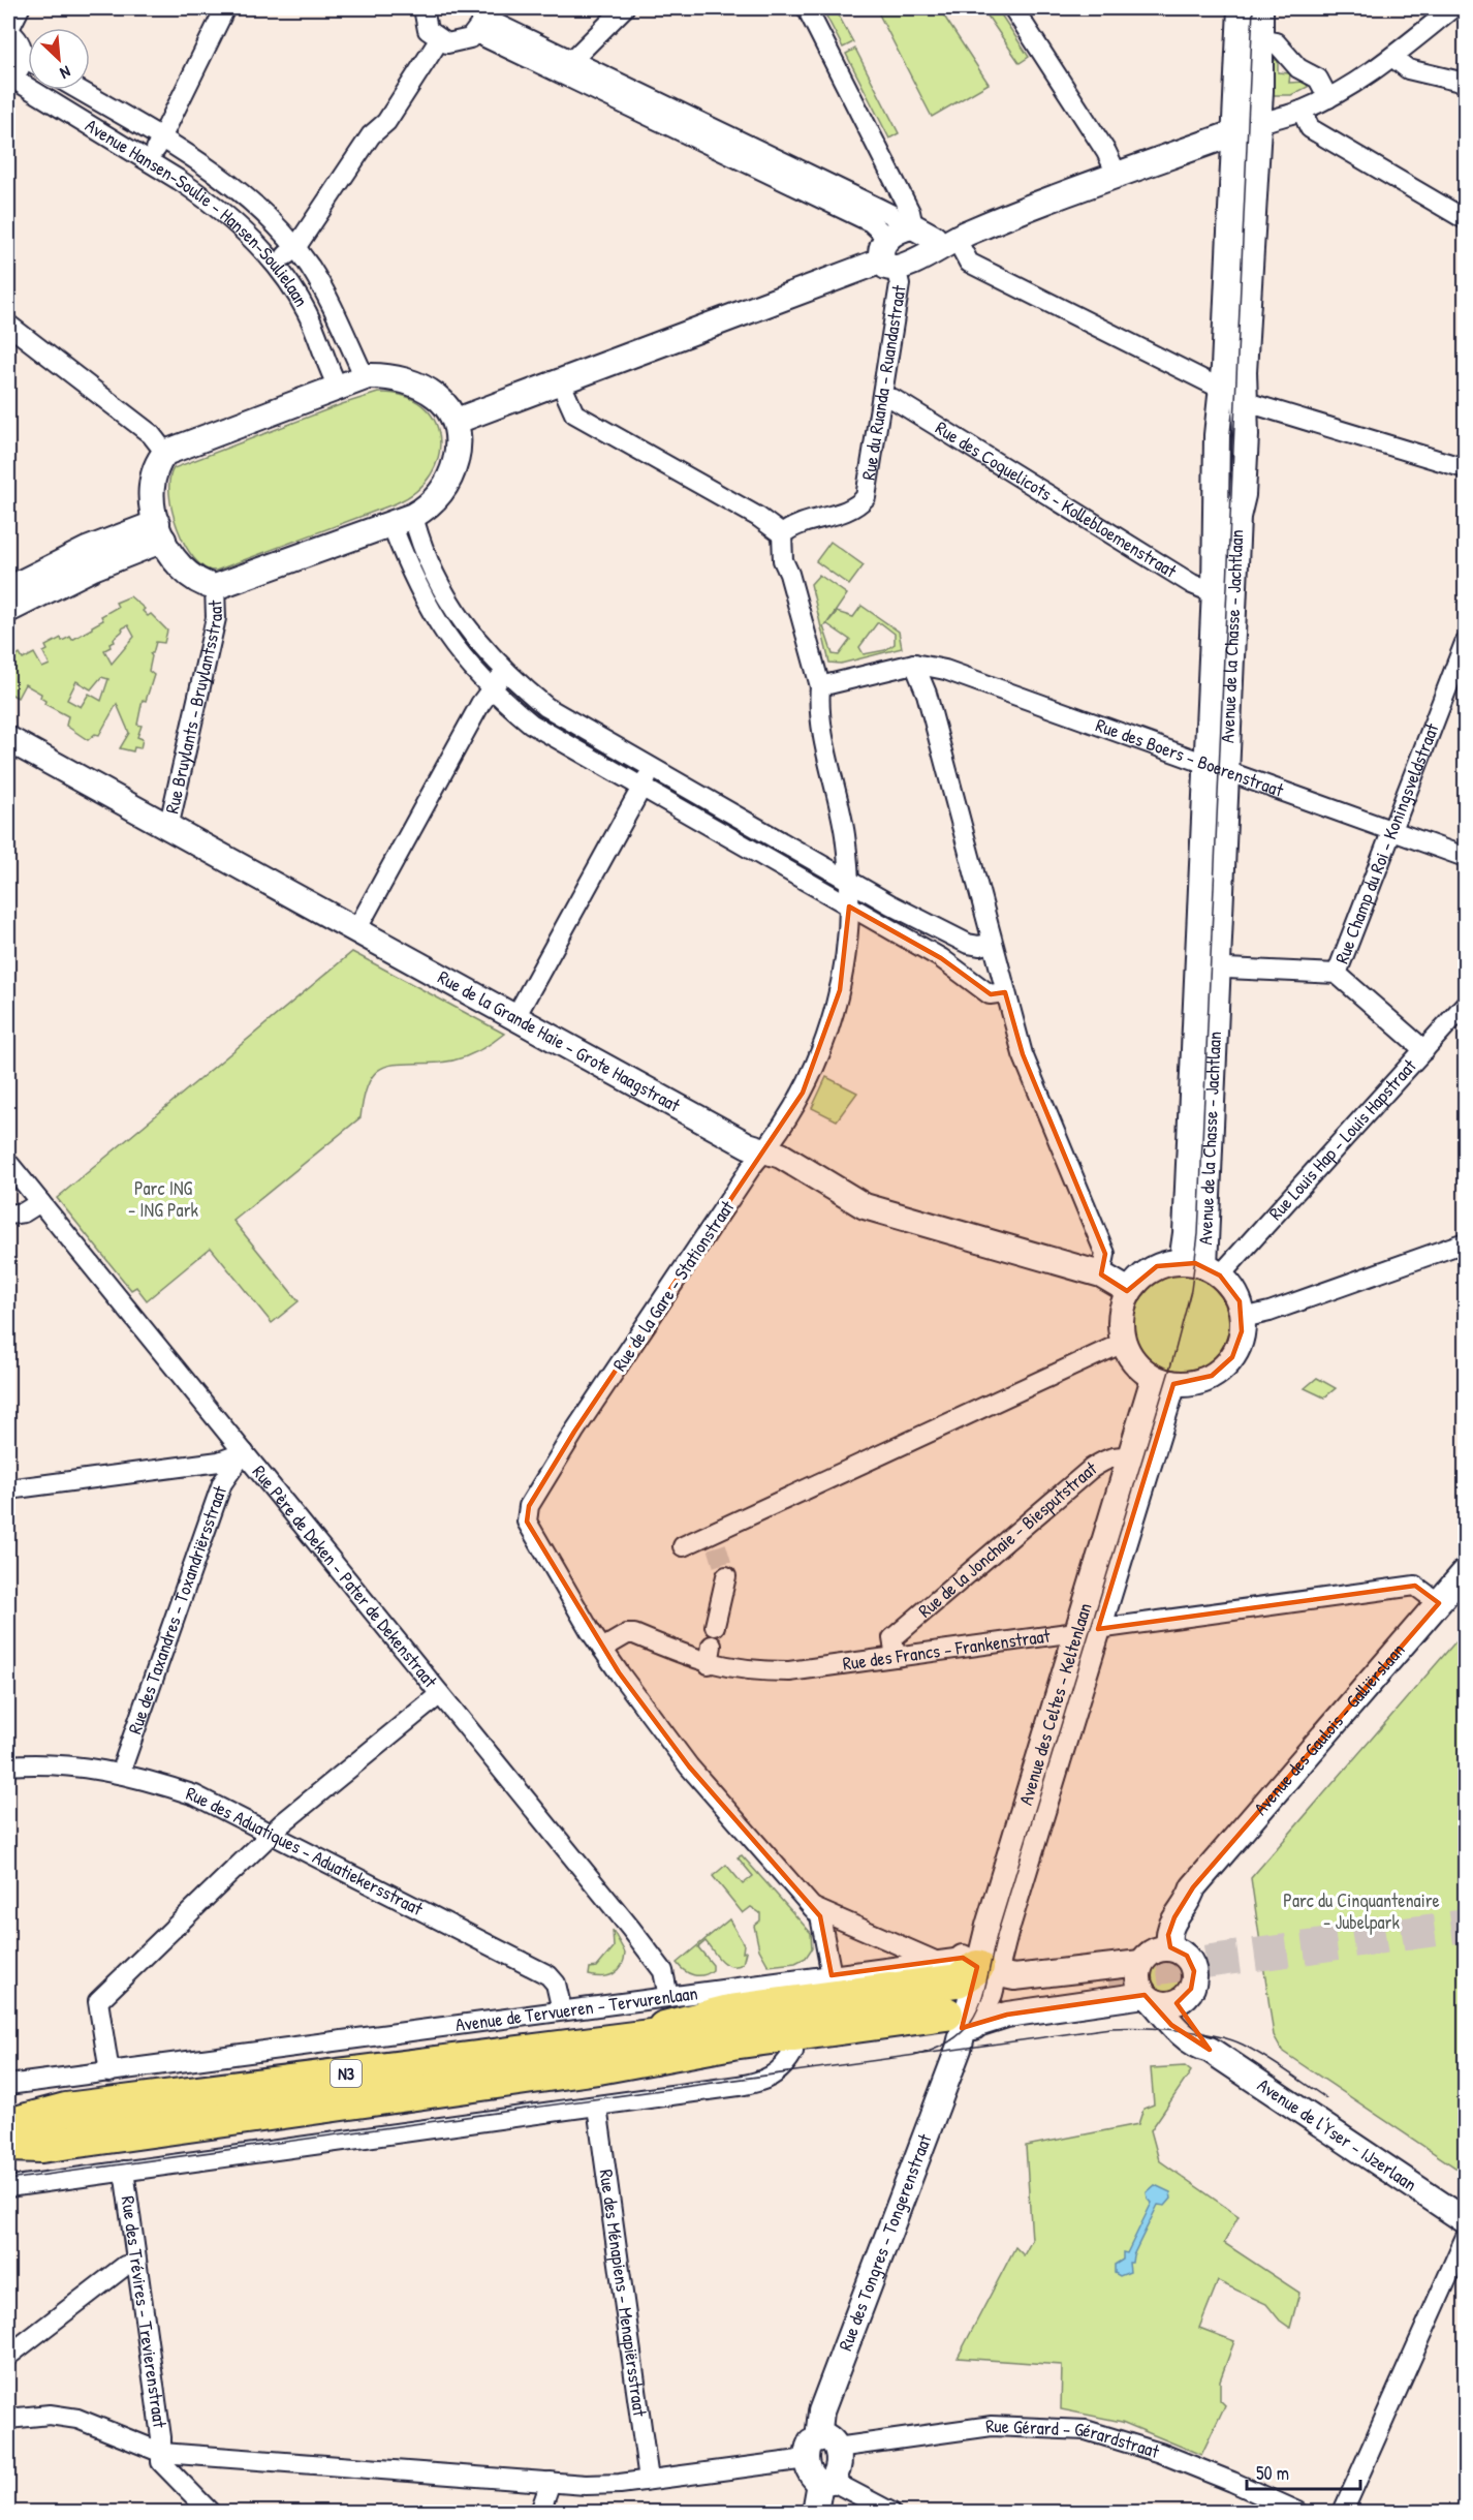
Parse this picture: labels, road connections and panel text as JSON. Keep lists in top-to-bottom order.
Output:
{
  "streets": {
    "highway": ["Avenue de Tervueren - Tervurenlaan", "N3"],
    "street": [
      "Avenue Hansen-Soulie - Hansen-Soulielaan",
      "Rue du Ruanda - Ruandastraat",
      "Rue des Coquelicots - Kollebloemenstraat",
      "Avenue de la Chasse - Jachtlaan",
      "Rue Bruylants - Bruylantsstraat",
      "Rue des Boers - Boerenstraat",
      "Rue Champ du Roi - Koningsveldstraat",
      "Rue de la Grande Haie - Grote Haagstraat",
      "Rue Louis Hap - Louis Hapstraat",
      "Rue de la Gare - Stationstraat",
      "Rue de la Jonchaie - Biesputstraat",
      "Rue Père de Deken - Pater de Dekenstraat",
      "Rue des Taxandres - Toxandriërsstraat",
      "Rue des Francs - Frankenstraat",
      "Avenue des Celtes - Keltenlaan",
      "Avenue des Gaulois - Galliërslaan",
      "Rue des Aduatiques - Aduatiekersstraat",
      "Avenue de l'Yser - IJzerlaan",
      "Rue des Tongres - Tongerenstraat",
      "Rue des Ménapiens - Menapiërsstraat",
      "Rue des Trévires - Trevierenstraat",
      "Rue Gérard - Gérardstraat"
    ]
  },
  "crossings": [
    ["Rue du Ruanda - Ruandastraat", "Rue des Coquelicots - Kollebloemenstraat"],
    ["Rue du Ruanda - Ruandastraat", "Rue de la Gare - Stationstraat"],
    ["Rue des Coquelicots - Kollebloemenstraat", "Avenue de la Chasse - Jachtlaan"],
    ["Avenue de la Chasse - Jachtlaan", "Rue des Boers - Boerenstraat"],
    ["Avenue de la Chasse - Jachtlaan", "Rue de la Grande Haie - Grote Haagstraat"],
    ["Avenue de la Chasse - Jachtlaan", "Rue Louis Hap - Louis Hapstraat"],
    ["Avenue de la Chasse - Jachtlaan", "Avenue des Celtes - Keltenlaan"],
    ["Rue Bruylants - Bruylantsstraat", "Rue de la Grande Haie - Grote Haagstraat"],
    ["Rue des Boers - Boerenstraat", "Rue Champ du Roi - Koningsveldstraat"],
    ["Rue de la Grande Haie - Grote Haagstraat", "Rue Louis Hap - Louis Hapstraat"],
    ["Rue de la Grande Haie - Grote Haagstraat", "Rue de la Gare - Stationstraat"],
    ["Rue de la Grande Haie - Grote Haagstraat", "Avenue des Celtes - Keltenlaan"],
    ["Rue Louis Hap - Louis Hapstraat", "Avenue des Celtes - Keltenlaan"],
    ["Rue de la Gare - Stationstraat", "Rue des Francs - Frankenstraat"],
    ["Rue de la Jonchaie - Biesputstraat", "Rue des Francs - Frankenstraat"],
    ["Rue de la Jonchaie - Biesputstraat", "Avenue des Celtes - Keltenlaan"],
    ["Rue Père de Deken - Pater de Dekenstraat", "Rue des Taxandres - Toxandriërsstraat"],
    ["Rue Père de Deken - Pater de Dekenstraat", "Avenue de Tervueren - Tervurenlaan"],
    ["Rue des Taxandres - Toxandriërsstraat", "Rue des Aduatiques - Aduatiekersstraat"],
    ["Rue des Francs - Frankenstraat", "Avenue des Celtes - Keltenlaan"],
    ["Rue des Francs - Frankenstraat", "Avenue des Gaulois - Galliërslaan"],
    ["Avenue des Celtes - Keltenlaan", "Avenue de Tervueren - Tervurenlaan"],
    ["Avenue des Celtes - Keltenlaan", "Rue des Tongres - Tongerenstraat"],
    ["Avenue des Gaulois - Galliërslaan", "Avenue de Tervueren - Tervurenlaan"],
    ["Avenue des Gaulois - Galliërslaan", "Avenue de l'Yser - IJzerlaan"],
    ["Rue des Aduatiques - Aduatiekersstraat", "Avenue de Tervueren - Tervurenlaan"],
    ["Avenue de Tervueren - Tervurenlaan", "Avenue de l'Yser - IJzerlaan"],
    ["Avenue de Tervueren - Tervurenlaan", "Rue des Tongres - Tongerenstraat"],
    ["Rue des Tongres - Tongerenstraat", "Rue Gérard - Gérardstraat"],
    ["Rue des Ménapiens - Menapiërsstraat", "Rue Gérard - Gérardstraat"],
    ["Rue des Trévires - Trevierenstraat", "Rue Gérard - Gérardstraat"]
  ],
  "parks": ["Parc ING - ING Park", "Parc du Cinquantenaire - Jubelpark"],
  "scale_bar": "50 m",
  "north": "bottom right"
}
